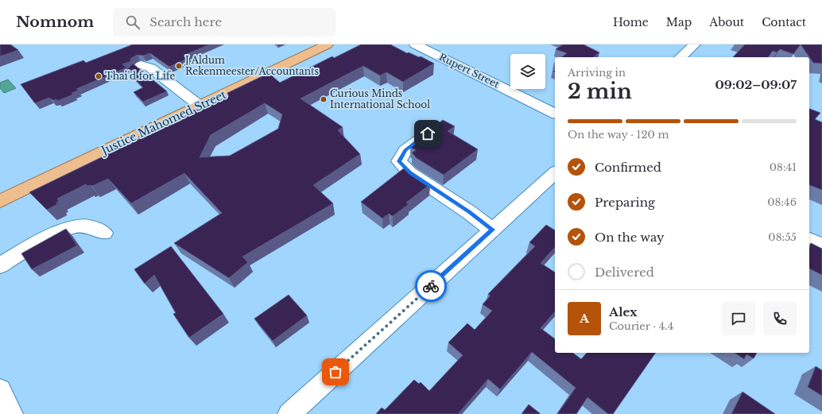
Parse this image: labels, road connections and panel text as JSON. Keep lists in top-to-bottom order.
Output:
{
  "streets": {
    "main road": ["Justice Mahomed Street"],
    "street": ["Rupert Street"]
  },
  "places": ["J Aldum Rekenmeester/Accountants", "Thai'd for Life", "Curious Minds International School"],
  "page": {
    "header": "Nomnom",
    "search": "Search here",
    "nav": [
      "Home",
      "Map",
      "About",
      "Contact"
    ],
    "heading": ["2 min", "Arriving in", "09:02–09:07"],
    "panel": ["Alex", "Courier · 4.4"],
    "bar": "On the way · 120 m",
    "list": [
      ["Confirmed", "08:41"],
      ["Preparing", "08:46"],
      ["On the way", "08:55"],
      "Delivered"
    ],
    "round": "A"
  }
}
